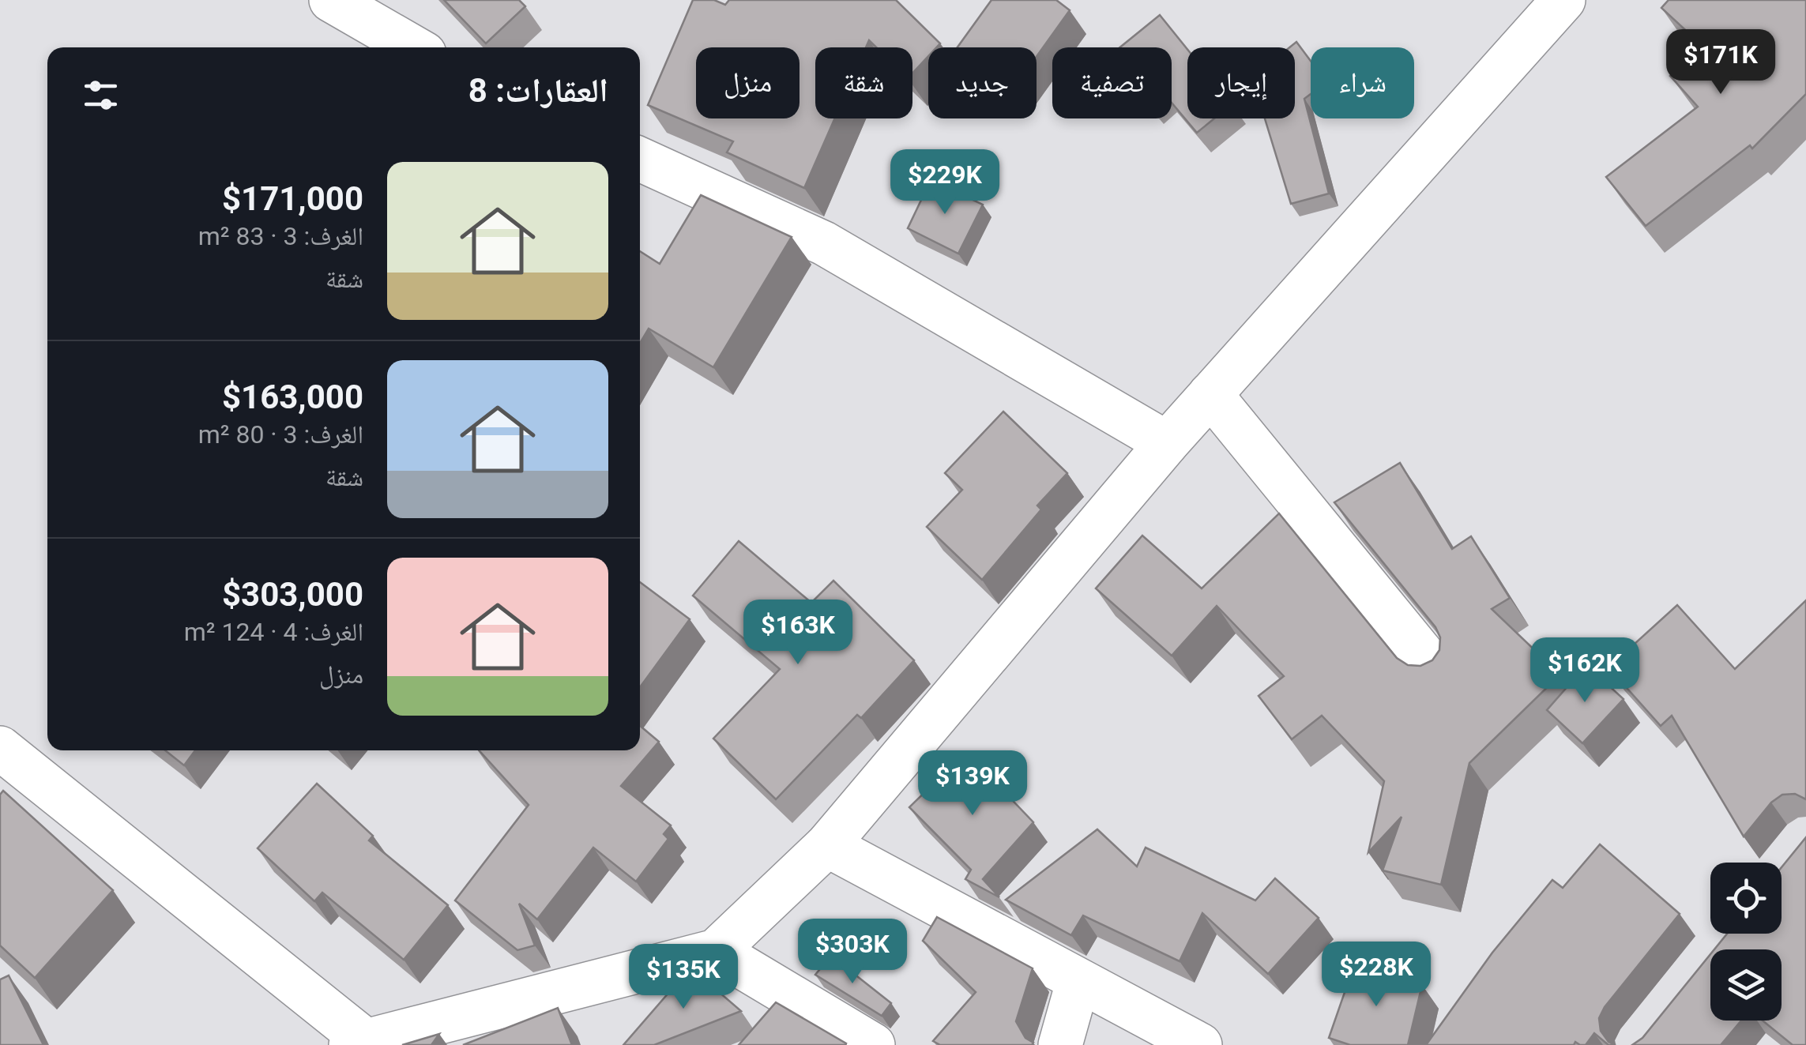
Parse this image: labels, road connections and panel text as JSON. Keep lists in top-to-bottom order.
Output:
{
  "page": {
    "price": [
      "$171K",
      "$229K",
      "$163K",
      "$162K",
      "$139K",
      "$303K",
      "$228K",
      "$135K"
    ],
    "chip": [
      "شراء",
      "إيجار",
      "تصفية",
      "جديد",
      "شقة",
      "منزل"
    ],
    "heading": "العقارات: 8",
    "list": [
      {
        "name": "$171,000",
        "note": "الغرف: 3 · 83 m² · شقة"
      },
      {
        "name": "$163,000",
        "note": "الغرف: 3 · 80 m² · شقة"
      },
      {
        "name": "$303,000",
        "note": "الغرف: 4 · 124 m² · منزل"
      }
    ]
  }
}
